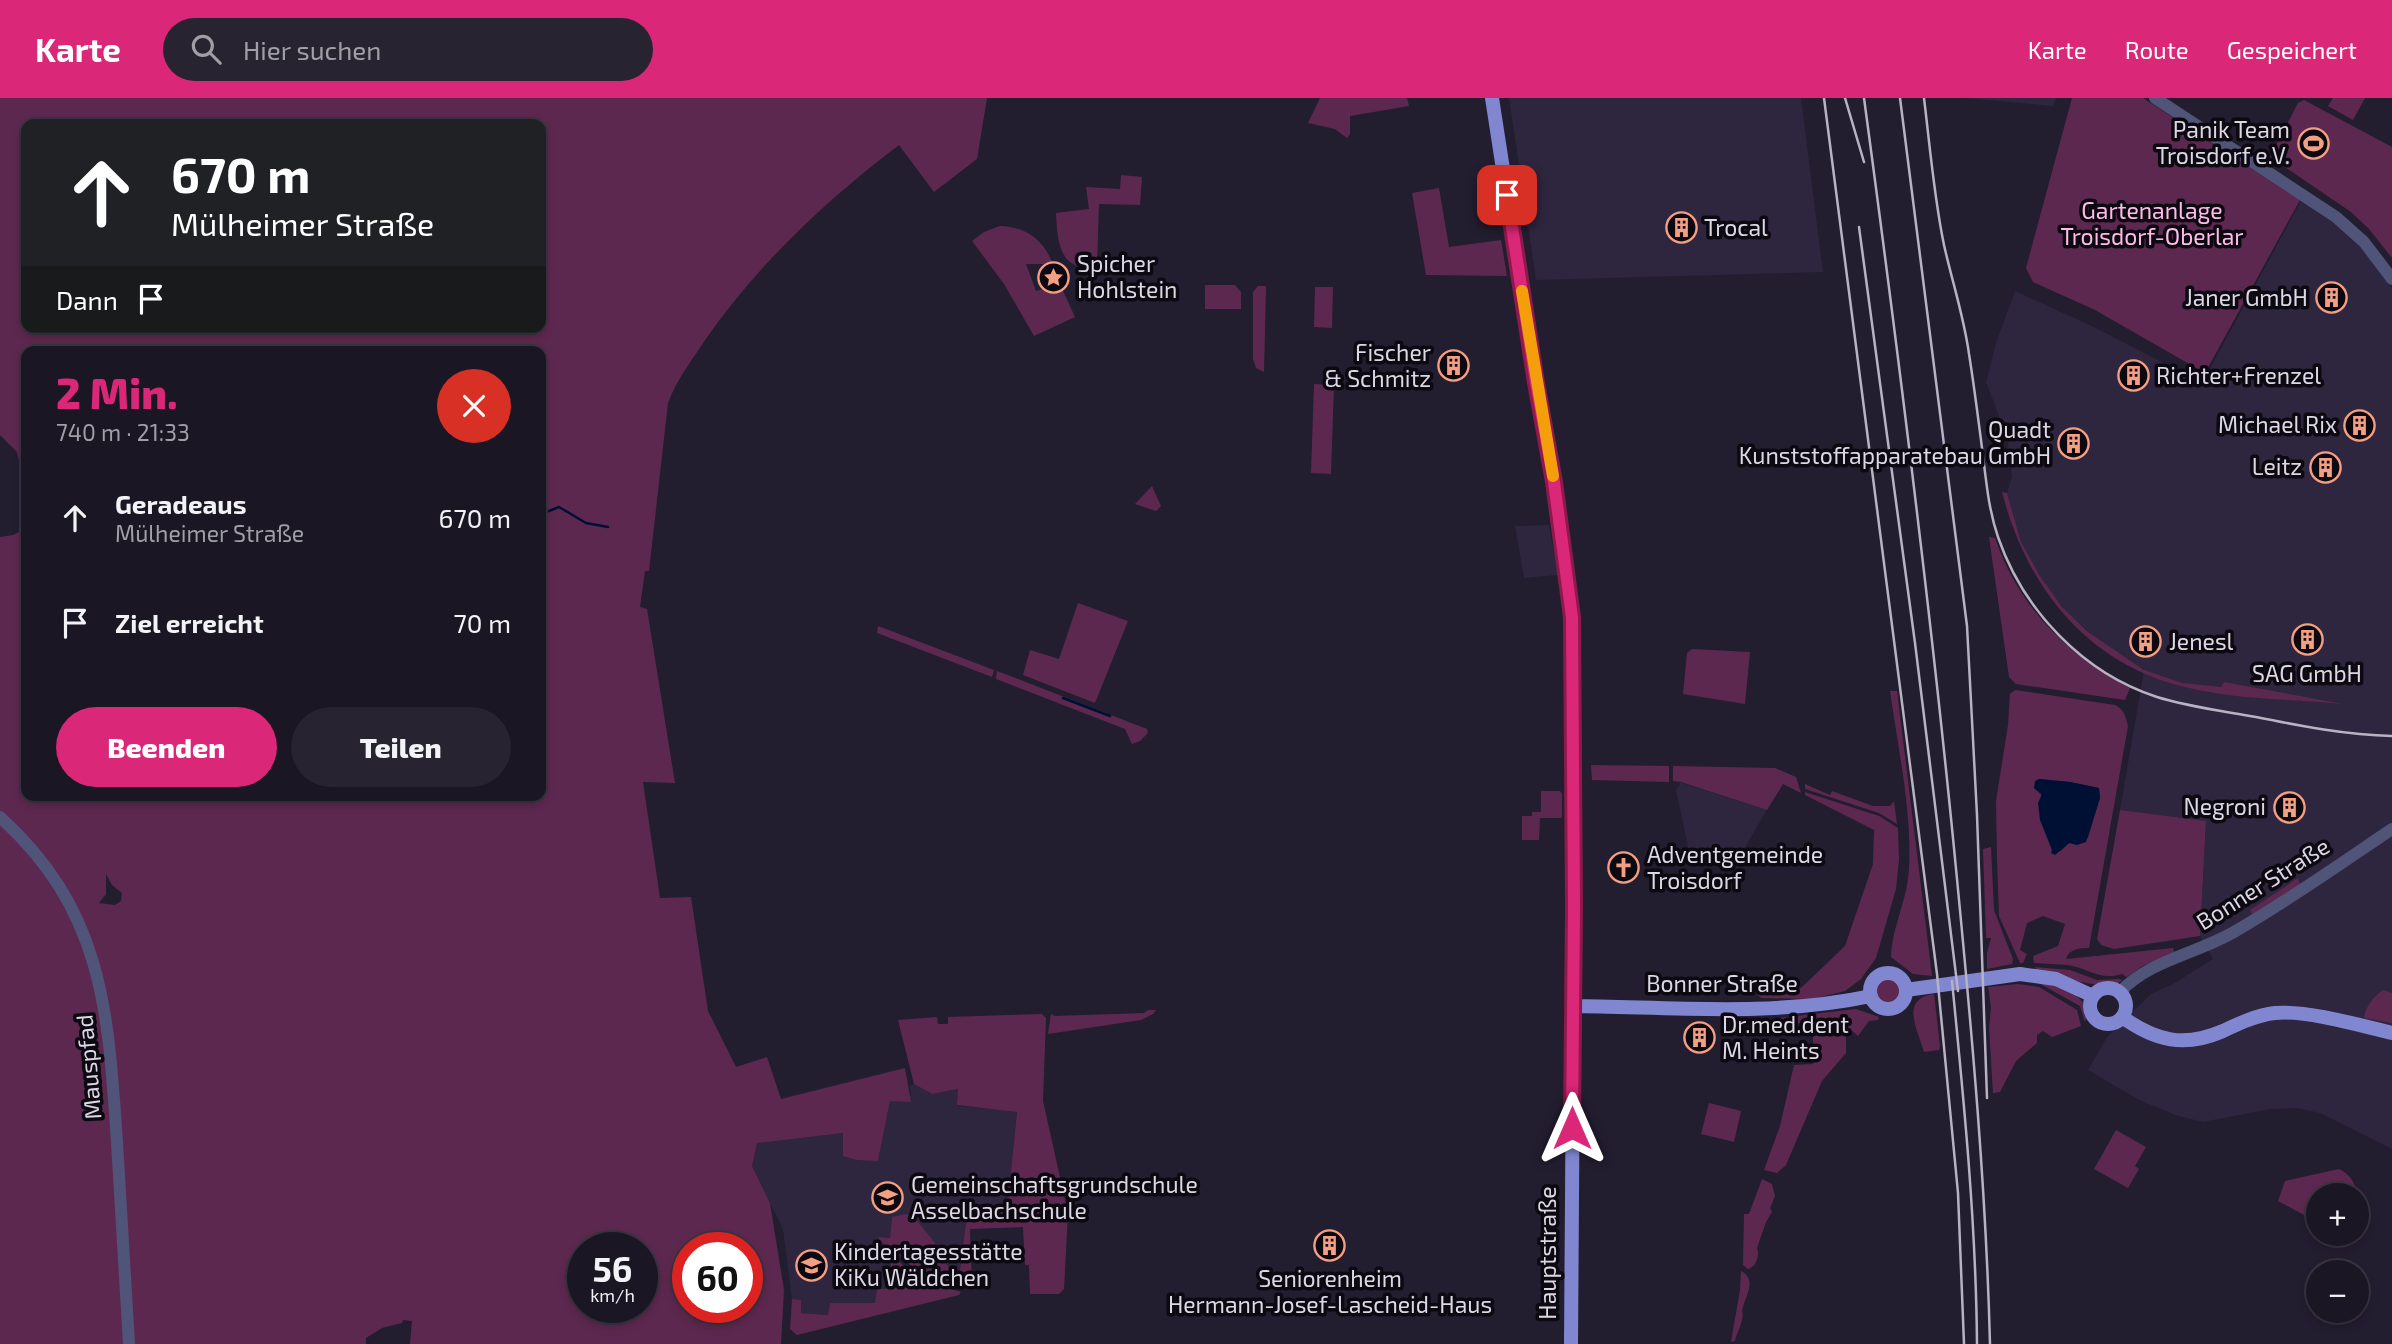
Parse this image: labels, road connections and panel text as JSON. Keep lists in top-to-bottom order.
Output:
{
  "streets": {
    "main road": ["Bonner Straße", "Hauptstraße"],
    "street": ["Mauspfad"]
  },
  "crossings": [
    ["Bonner Straße", "Hauptstraße"]
  ],
  "parks": ["Gartenanlage Troisdorf-Oberlar"],
  "places": {
    "sports": ["Panik Team Troisdorf e.V."],
    "building": [
      "Trocal",
      "Janer GmbH",
      "Fischer & Schmitz",
      "Richter+Frenzel",
      "Michael Rix",
      "Quadt Kunststoffapparatebau GmbH",
      "Leitz",
      "SAG GmbH",
      "Jenesl",
      "Negroni",
      "Dr.med.dent M. Heints",
      "Seniorenheim Hermann-Josef-Lascheid-Haus"
    ],
    "place": ["Spicher Hohlstein"],
    "church": ["Adventgemeinde Troisdorf"],
    "school or university": ["Gemeinschaftsgrundschule Asselbachschule", "Kindertagesstätte KiKu Wäldchen"]
  },
  "page": {
    "header": "Karte",
    "search": "Hier suchen",
    "nav": ["Karte", "Route", "Gespeichert"],
    "turn": ["670 m", "Mülheimer Straße"],
    "then": "Dann",
    "heading": ["2 Min.", "740 m · 21:33"],
    "list": [
      {
        "name": "Geradeaus",
        "note": "Mülheimer Straße",
        "value": "670 m"
      },
      {
        "name": "Ziel erreicht",
        "value": "70 m"
      }
    ],
    "buttons": ["Beenden", "Teilen"],
    "map_buttons": ["+", "−"],
    "speed": "56 km/h",
    "limit": "60"
  }
}
